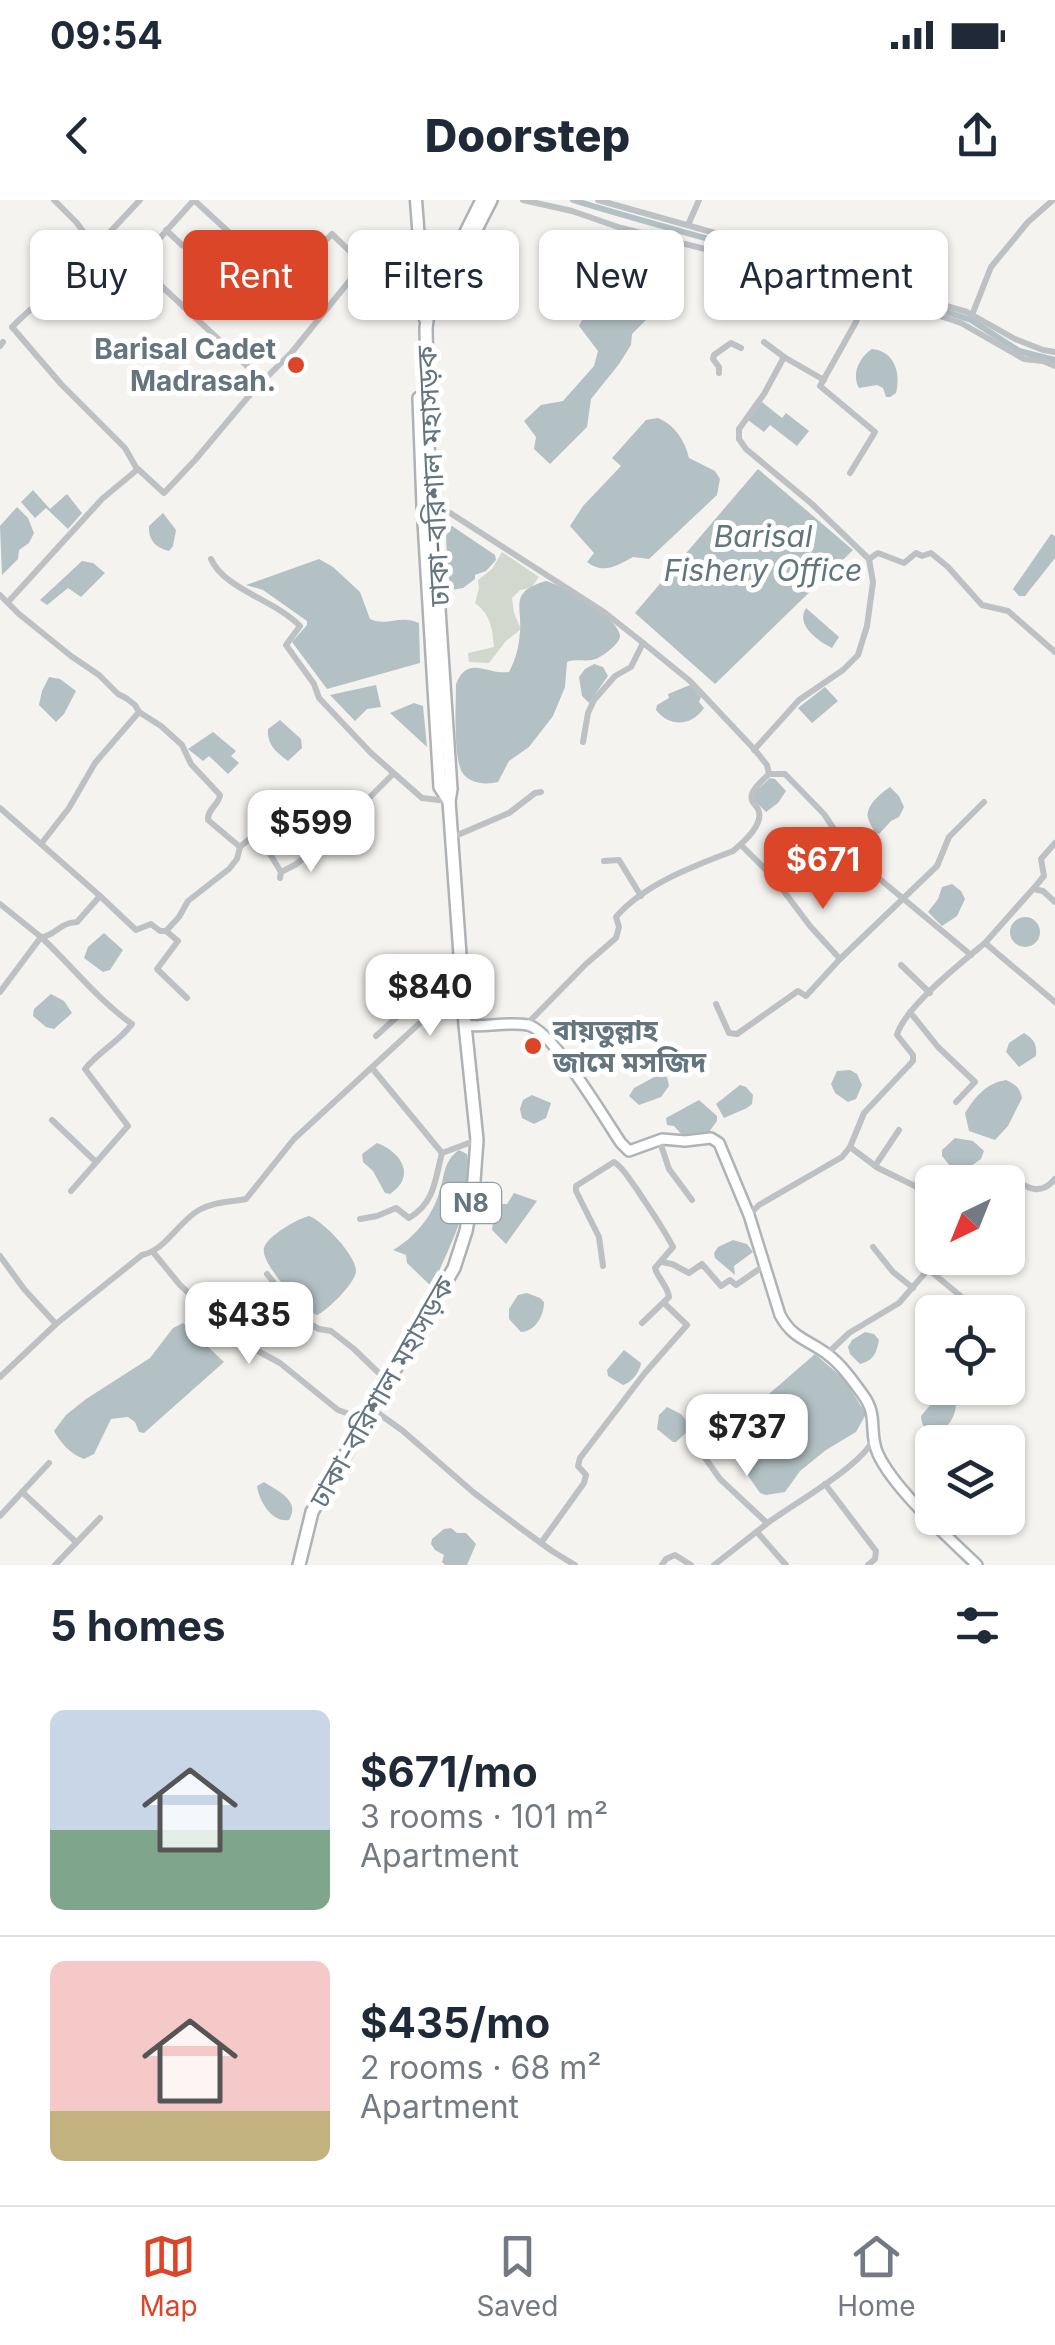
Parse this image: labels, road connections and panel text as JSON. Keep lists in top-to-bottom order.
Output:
{
  "streets": {
    "highway": ["ঢাকা-বরিশাল মহাসড়ক", "N8"]
  },
  "crossings": [
    ["ঢাকা-বরিশাল মহাসড়ক", "N8"]
  ],
  "water": ["Barisal Fishery Office"],
  "places": ["Barisal Cadet Madrasah.", "বায়তুল্লাহ জামে মসজিদ"],
  "north": "bottom left",
  "page": {
    "status": "09:54",
    "header": "Doorstep",
    "chip": [
      "Buy",
      "Rent",
      "Filters",
      "New",
      "Apartment"
    ],
    "price": [
      "$599",
      "$671",
      "$840",
      "$435",
      "$737"
    ],
    "heading": "5 homes",
    "list": [
      {
        "name": "$671/mo",
        "note": "3 rooms · 101 m² · Apartment"
      },
      {
        "name": "$435/mo",
        "note": "2 rooms · 68 m² · Apartment"
      }
    ],
    "tabs": ["Map", "Saved", "Home"]
  }
}
